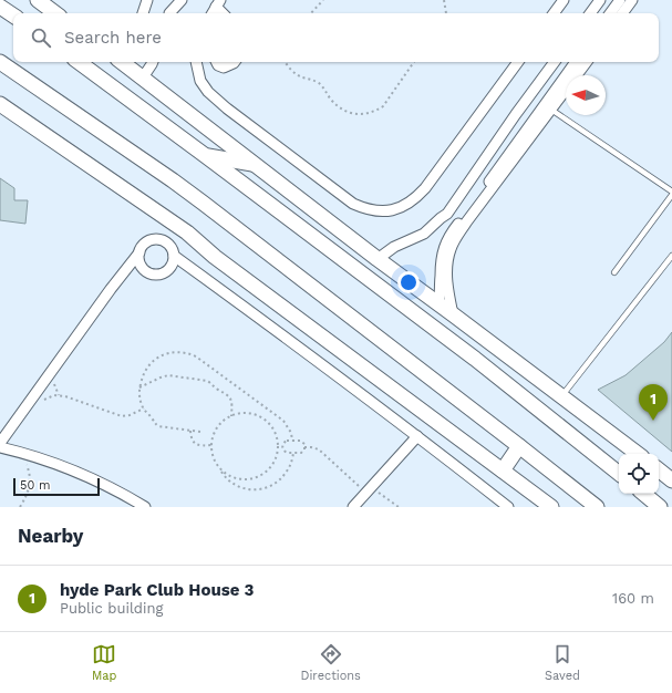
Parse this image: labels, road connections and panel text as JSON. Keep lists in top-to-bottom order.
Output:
{
  "scale_bar": "50 m",
  "north": "left",
  "page": {
    "search": "Search here",
    "pins": "1",
    "scale": "50 m",
    "heading": "Nearby",
    "list": [
      {
        "mark": "1",
        "name": "hyde Park Club House 3",
        "note": "Public building",
        "value": "160 m"
      }
    ],
    "nav": ["Map", "Directions", "Saved"]
  }
}
